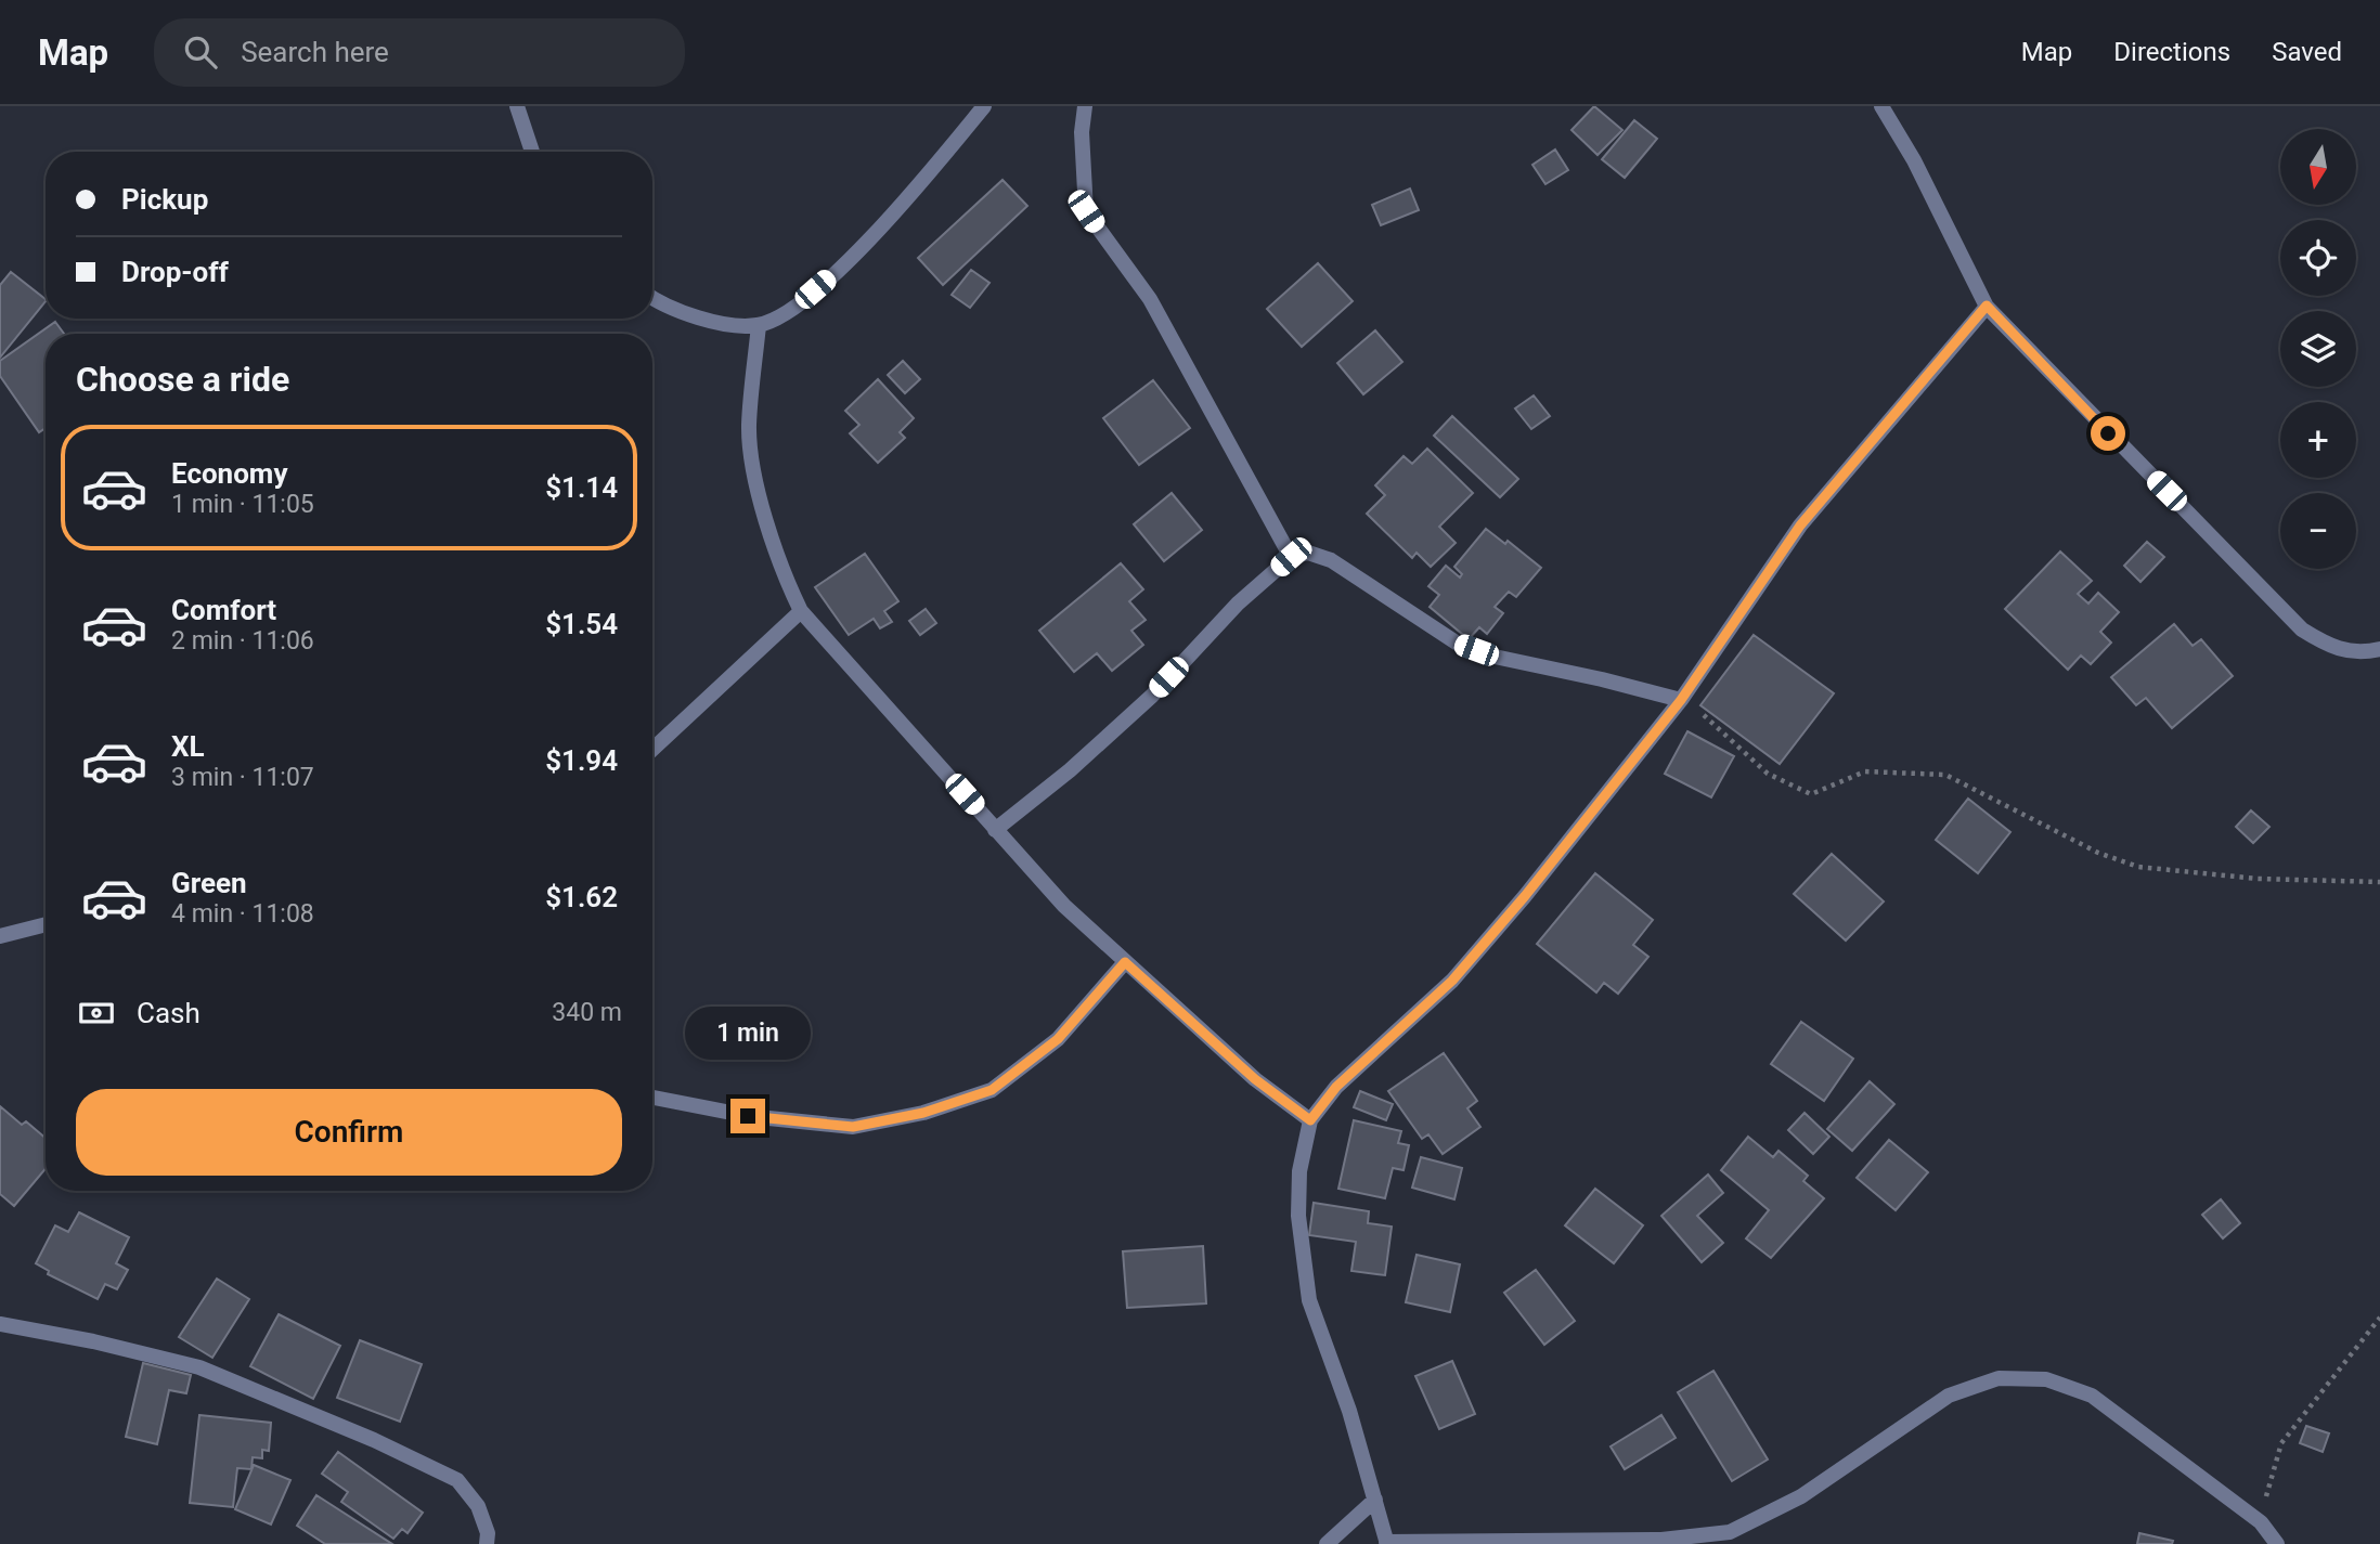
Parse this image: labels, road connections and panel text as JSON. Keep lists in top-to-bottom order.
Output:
{
  "north": "bottom",
  "page": {
    "header": "Map",
    "search": "Search here",
    "nav": ["Map", "Directions", "Saved"],
    "map_buttons": ["+", "−"],
    "banner": ["Pickup", "Drop-off"],
    "heading": "Choose a ride",
    "list": [
      {
        "name": "Economy",
        "note": "1 min · 11:05",
        "value": "$1.14"
      },
      {
        "name": "Comfort",
        "note": "2 min · 11:06",
        "value": "$1.54"
      },
      {
        "name": "XL",
        "note": "3 min · 11:07",
        "value": "$1.94"
      },
      {
        "name": "Green",
        "note": "4 min · 11:08",
        "value": "$1.62"
      }
    ],
    "pay": ["Cash", "340 m"],
    "bubble": "1 min",
    "buttons": "Confirm"
  }
}
